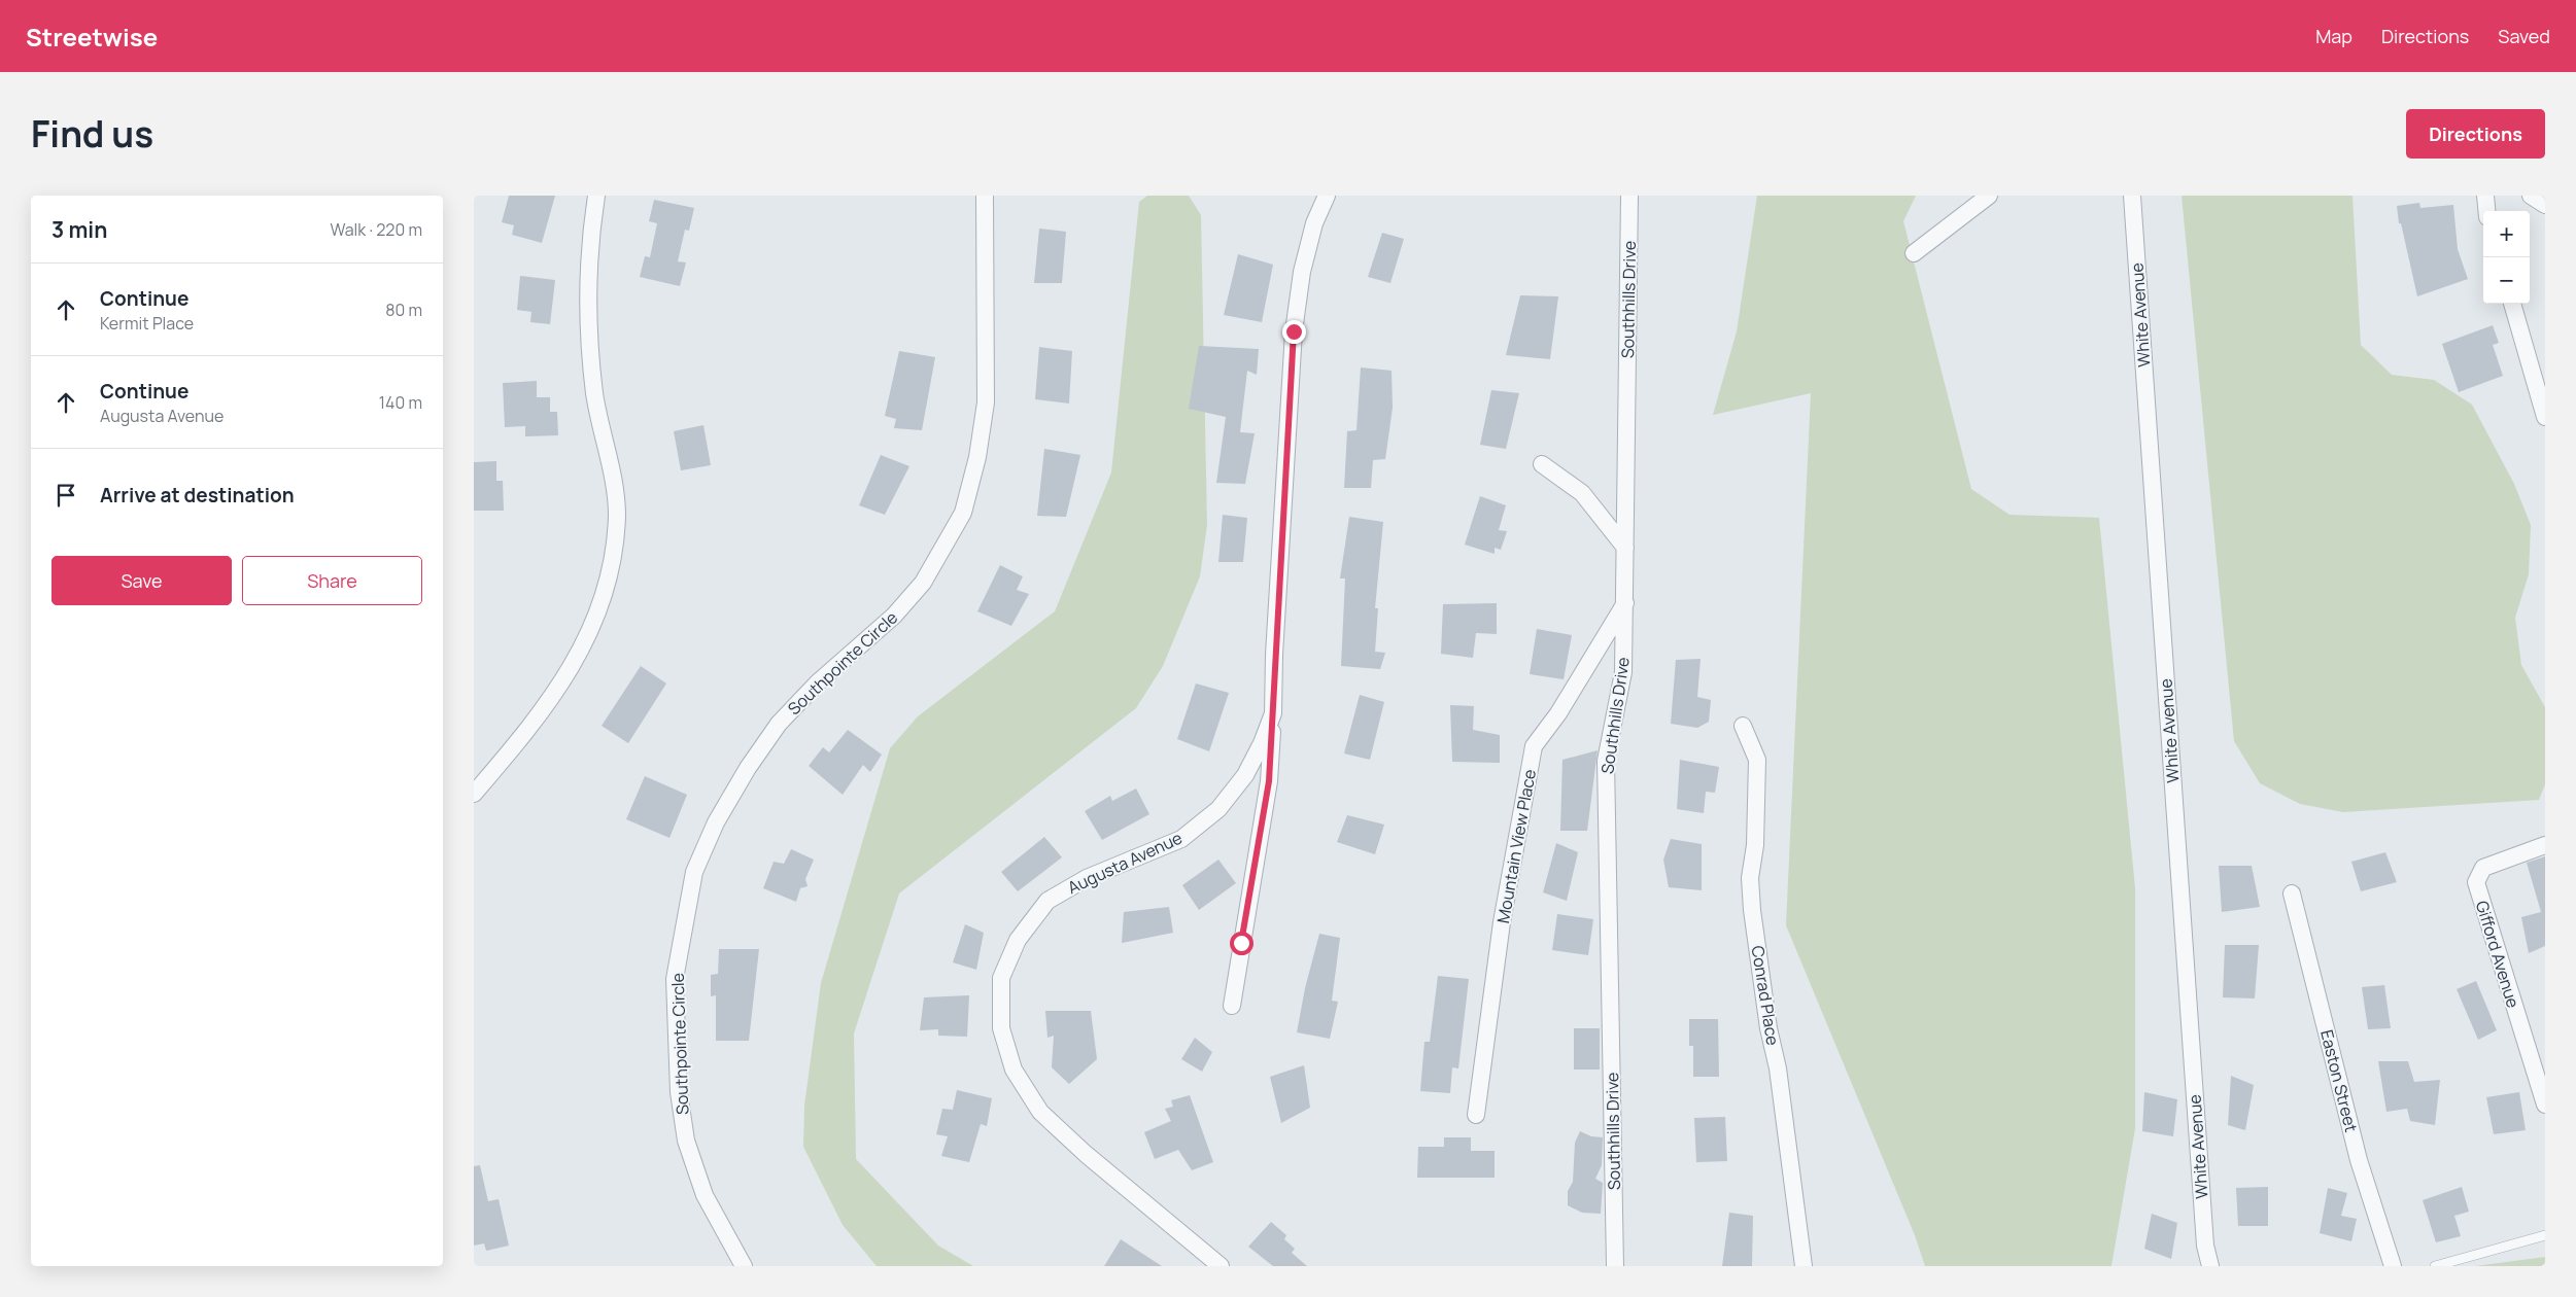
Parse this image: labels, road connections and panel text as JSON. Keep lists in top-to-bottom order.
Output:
{
  "streets": {
    "street": [
      "Southhills Drive",
      "White Avenue",
      "Southpointe Circle",
      "Mountain View Place",
      "Augusta Avenue",
      "Gifford Avenue",
      "Conrad Place",
      "Easton Street"
    ]
  },
  "crossings": [
    ["Southhills Drive", "Mountain View Place"]
  ],
  "page": {
    "header": "Streetwise",
    "nav": ["Map", "Directions", "Saved"],
    "title": "Find us",
    "buttons": [
      "Directions",
      ["Save", "Share"]
    ],
    "heading": ["3 min", "Walk · 220 m"],
    "map_buttons": ["+", "−"],
    "list": [
      ["Continue", "Kermit Place", "80 m"],
      ["Continue", "Augusta Avenue", "140 m"],
      "Arrive at destination"
    ]
  }
}
